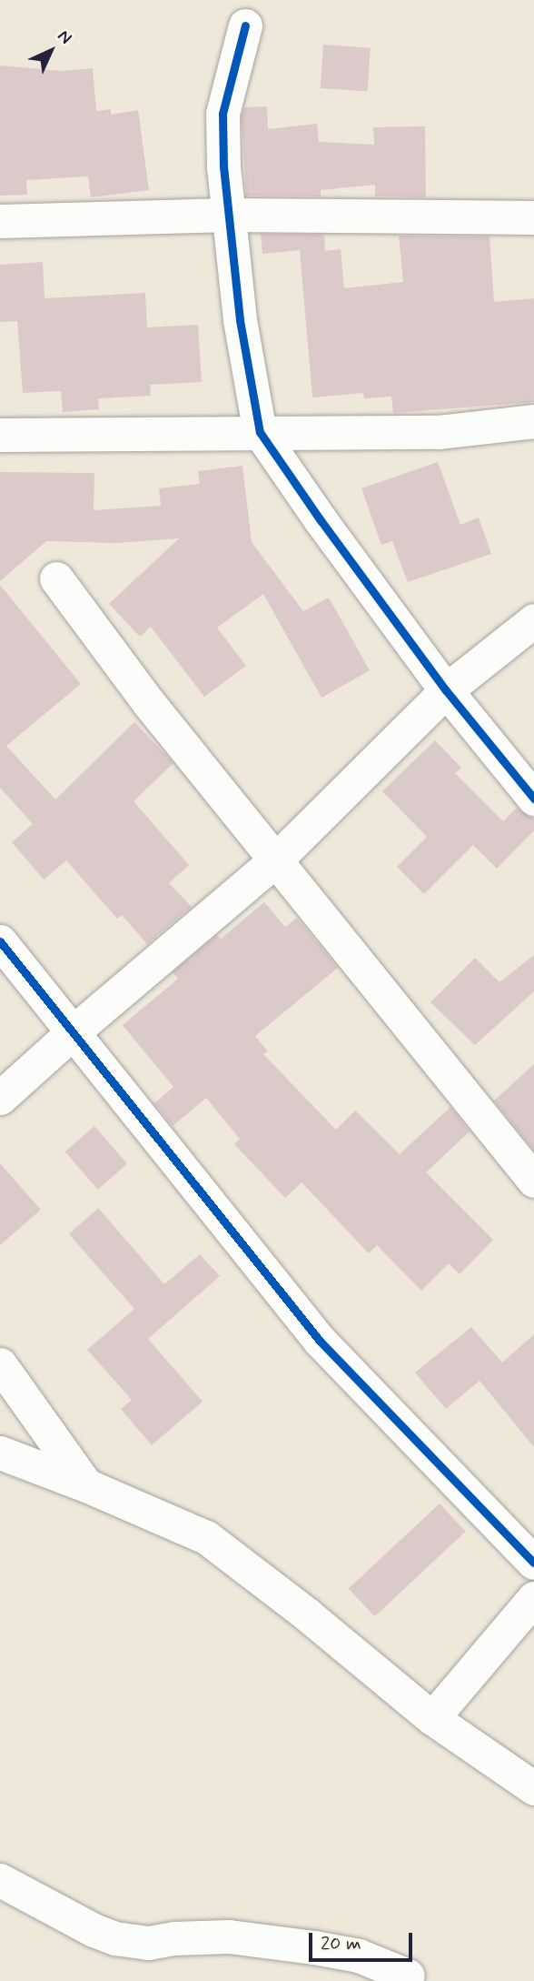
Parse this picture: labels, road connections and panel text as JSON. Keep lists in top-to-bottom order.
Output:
{
  "scale_bar": "20 m",
  "north": "top right"
}
